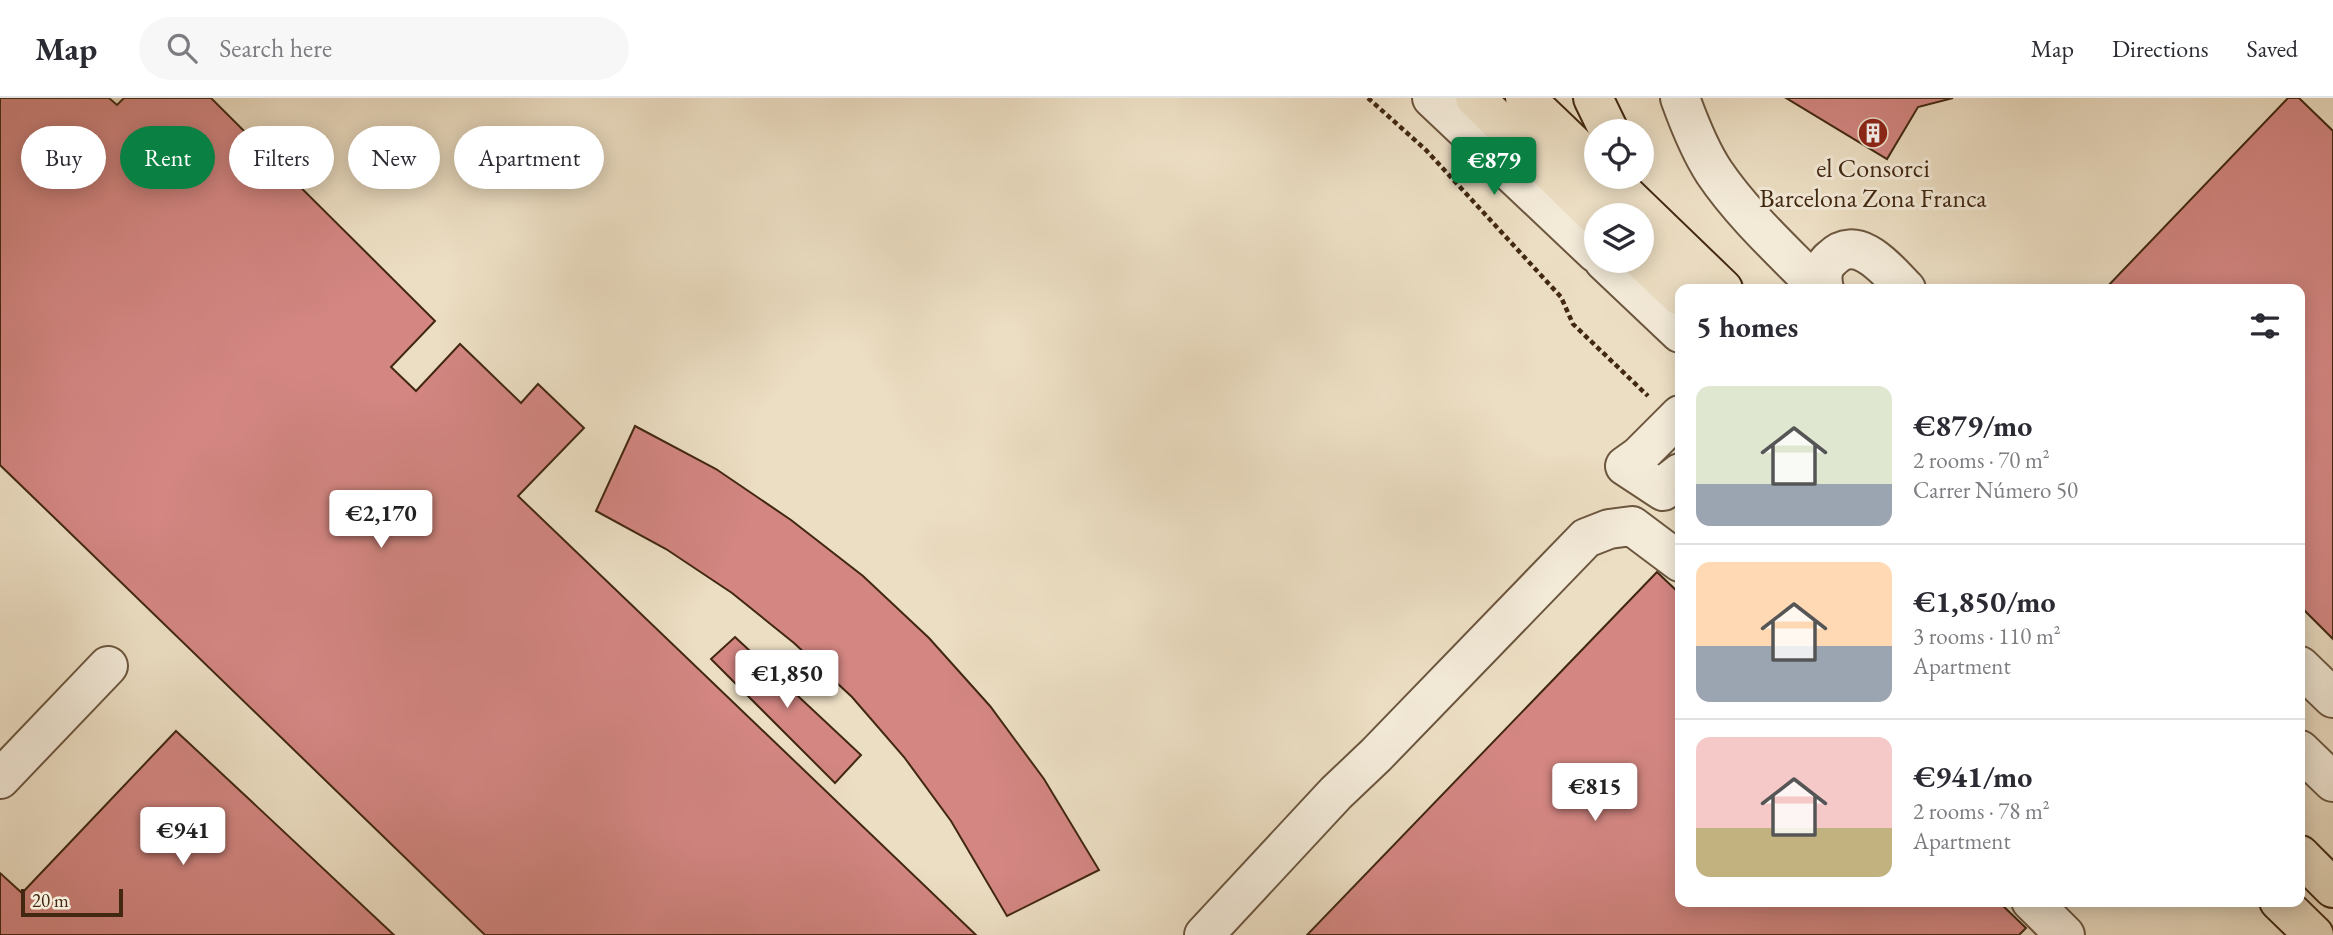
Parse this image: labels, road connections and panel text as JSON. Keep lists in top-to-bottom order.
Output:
{
  "places": {
    "building": ["el Consorci Barcelona Zona Franca"]
  },
  "scale_bar": "20 m",
  "page": {
    "header": "Map",
    "search": "Search here",
    "nav": ["Map", "Directions", "Saved"],
    "chip": [
      "Buy",
      "Rent",
      "Filters",
      "New",
      "Apartment"
    ],
    "price": [
      "€879",
      "€2,170",
      "€1,850",
      "€815",
      "€941"
    ],
    "heading": "5 homes",
    "list": [
      {
        "name": "€879/mo",
        "note": "2 rooms · 70 m² · Carrer Número 50"
      },
      {
        "name": "€1,850/mo",
        "note": "3 rooms · 110 m² · Apartment"
      },
      {
        "name": "€941/mo",
        "note": "2 rooms · 78 m² · Apartment"
      }
    ],
    "scale": "20 m"
  }
}
